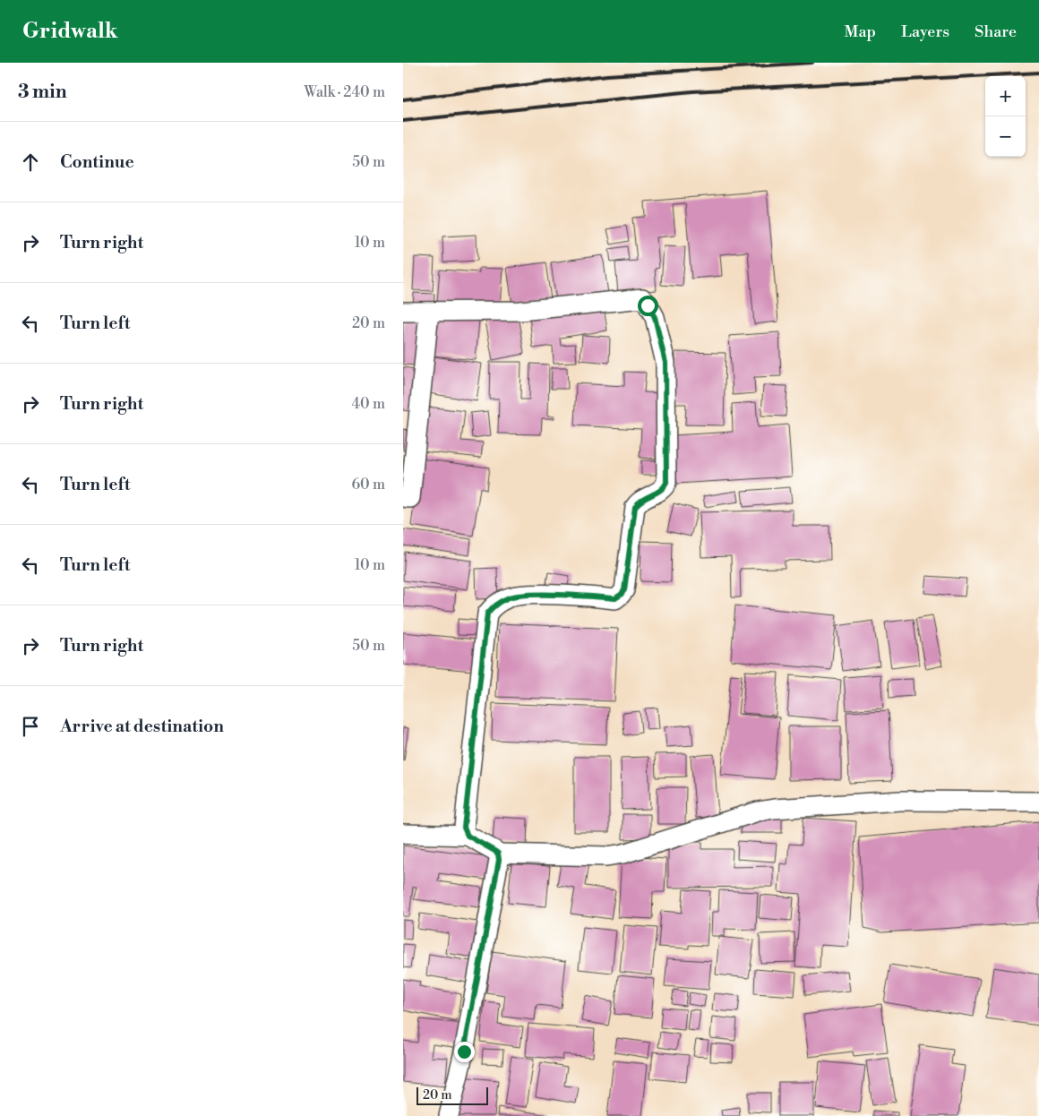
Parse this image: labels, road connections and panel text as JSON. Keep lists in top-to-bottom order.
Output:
{
  "scale_bar": "20 m",
  "page": {
    "header": "Gridwalk",
    "nav": ["Map", "Layers", "Share"],
    "heading": ["3 min", "Walk · 240 m"],
    "map_buttons": ["+", "−"],
    "list": [
      ["Continue", "50 m"],
      ["Turn right", "10 m"],
      ["Turn left", "20 m"],
      ["Turn right", "40 m"],
      ["Turn left", "60 m"],
      ["Turn left", "10 m"],
      ["Turn right", "50 m"],
      "Arrive at destination"
    ],
    "scale": "20 m"
  }
}
